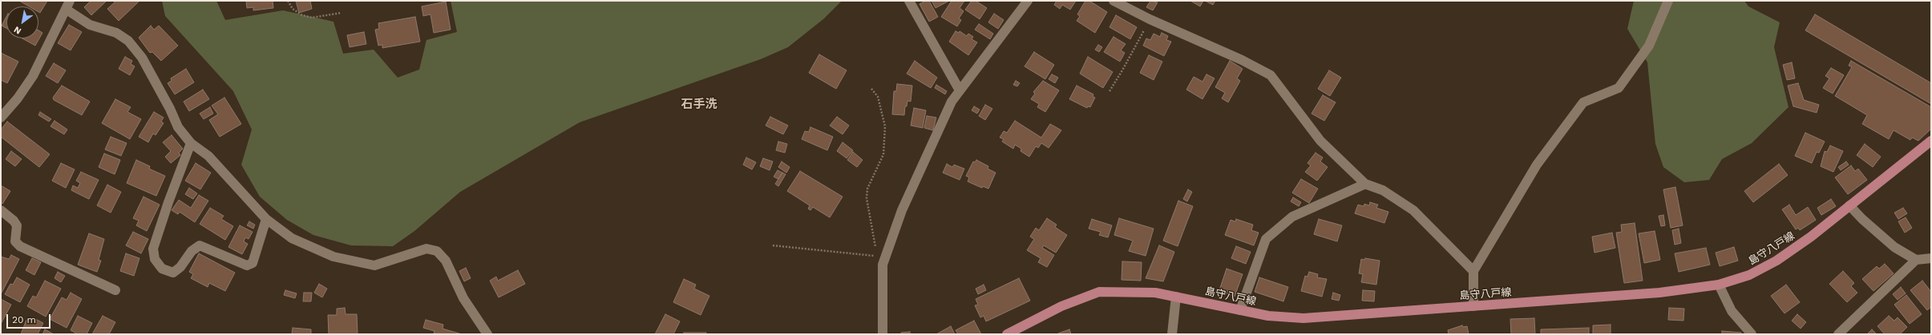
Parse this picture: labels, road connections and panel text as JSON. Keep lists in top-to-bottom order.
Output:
{
  "streets": {
    "main road": ["島守八戸線"]
  },
  "districts": ["石手洗"],
  "scale_bar": "20 m",
  "north": "bottom left"
}
